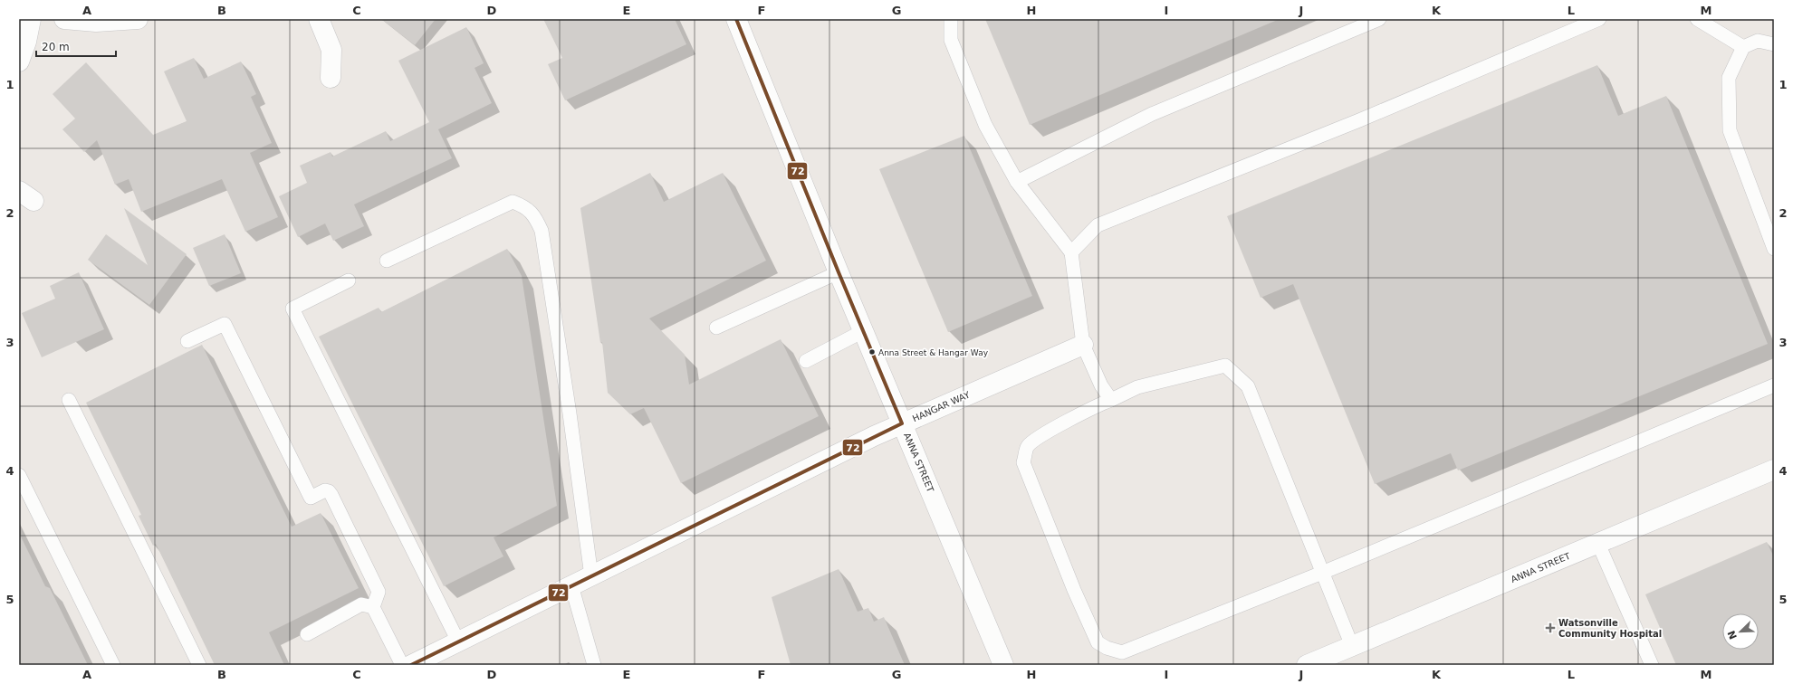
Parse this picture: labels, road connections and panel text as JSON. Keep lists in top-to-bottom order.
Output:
{
  "streets": {
    "street": ["HANGAR WAY", "ANNA STREET"]
  },
  "crossings": [
    ["HANGAR WAY", "ANNA STREET"]
  ],
  "places": {
    "other": ["Anna Street & Hangar Way"],
    "health": ["Watsonville Community Hospital"]
  },
  "lines": ["transit line 72"],
  "scale_bar": "20 m",
  "north": "bottom left",
  "grid": {
    "columns": [
      "A",
      "B",
      "C",
      "D",
      "E",
      "F",
      "G",
      "H",
      "I",
      "J",
      "K",
      "L",
      "M"
    ],
    "rows": [
      "1",
      "2",
      "3",
      "4",
      "5"
    ]
  }
}
